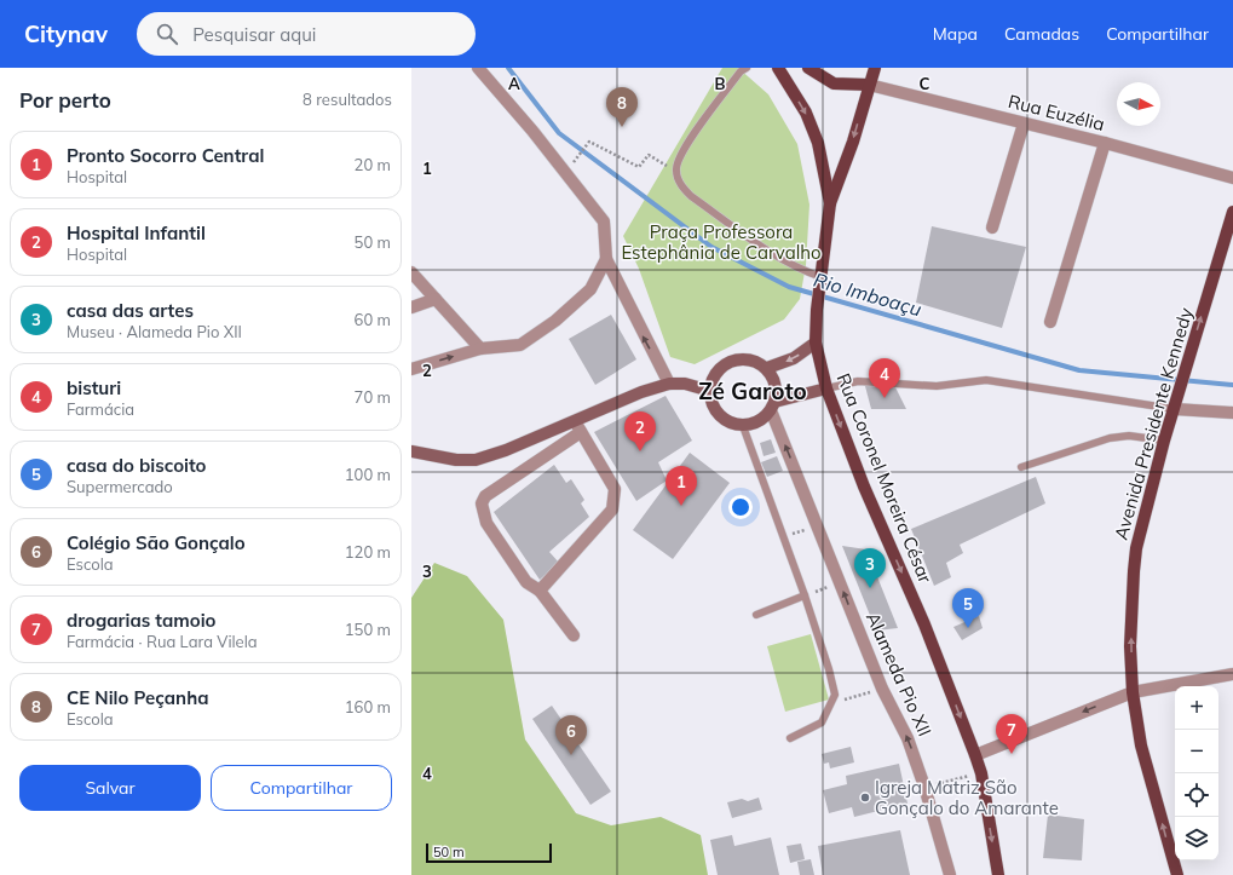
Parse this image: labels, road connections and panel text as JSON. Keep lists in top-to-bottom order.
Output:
{
  "streets": {
    "main road": ["Avenida Presidente Kennedy", "Rua Coronel Moreira César"],
    "street": ["Rua Euzélia", "Alameda Pio XII"]
  },
  "one_way": ["Avenida Presidente Kennedy", "Rua Coronel Moreira César", "Alameda Pio XII"],
  "districts": ["Zé Garoto"],
  "water": ["Rio Imboaçu"],
  "parks": ["Praça Professora Estephânia de Carvalho"],
  "places": ["Igreja Matriz São Gonçalo do Amarante"],
  "scale_bar": "50 m",
  "north": "right",
  "page": {
    "header": "Citynav",
    "search": "Pesquisar aqui",
    "nav": ["Mapa", "Camadas", "Compartilhar"],
    "heading": ["Por perto", "8 resultados"],
    "pins": [
      "8",
      "4",
      "2",
      "1",
      "3",
      "5",
      "7",
      "6"
    ],
    "list": [
      {
        "mark": "1",
        "name": "Pronto Socorro Central",
        "note": "Hospital",
        "value": "20 m"
      },
      {
        "mark": "2",
        "name": "Hospital Infantil",
        "note": "Hospital",
        "value": "50 m"
      },
      {
        "mark": "3",
        "name": "casa das artes",
        "note": "Museu · Alameda Pio XII",
        "value": "60 m"
      },
      {
        "mark": "4",
        "name": "bisturi",
        "note": "Farmácia",
        "value": "70 m"
      },
      {
        "mark": "5",
        "name": "casa do biscoito",
        "note": "Supermercado",
        "value": "100 m"
      },
      {
        "mark": "6",
        "name": "Colégio São Gonçalo",
        "note": "Escola",
        "value": "120 m"
      },
      {
        "mark": "7",
        "name": "drogarias tamoio",
        "note": "Farmácia · Rua Lara Vilela",
        "value": "150 m"
      },
      {
        "mark": "8",
        "name": "CE Nilo Peçanha",
        "note": "Escola",
        "value": "160 m"
      }
    ],
    "map_buttons": ["+", "−"],
    "buttons": ["Salvar", "Compartilhar"],
    "scale": "50 m"
  },
  "grid": {
    "columns": ["A", "B", "C"],
    "rows": [
      "1",
      "2",
      "3",
      "4"
    ]
  }
}
